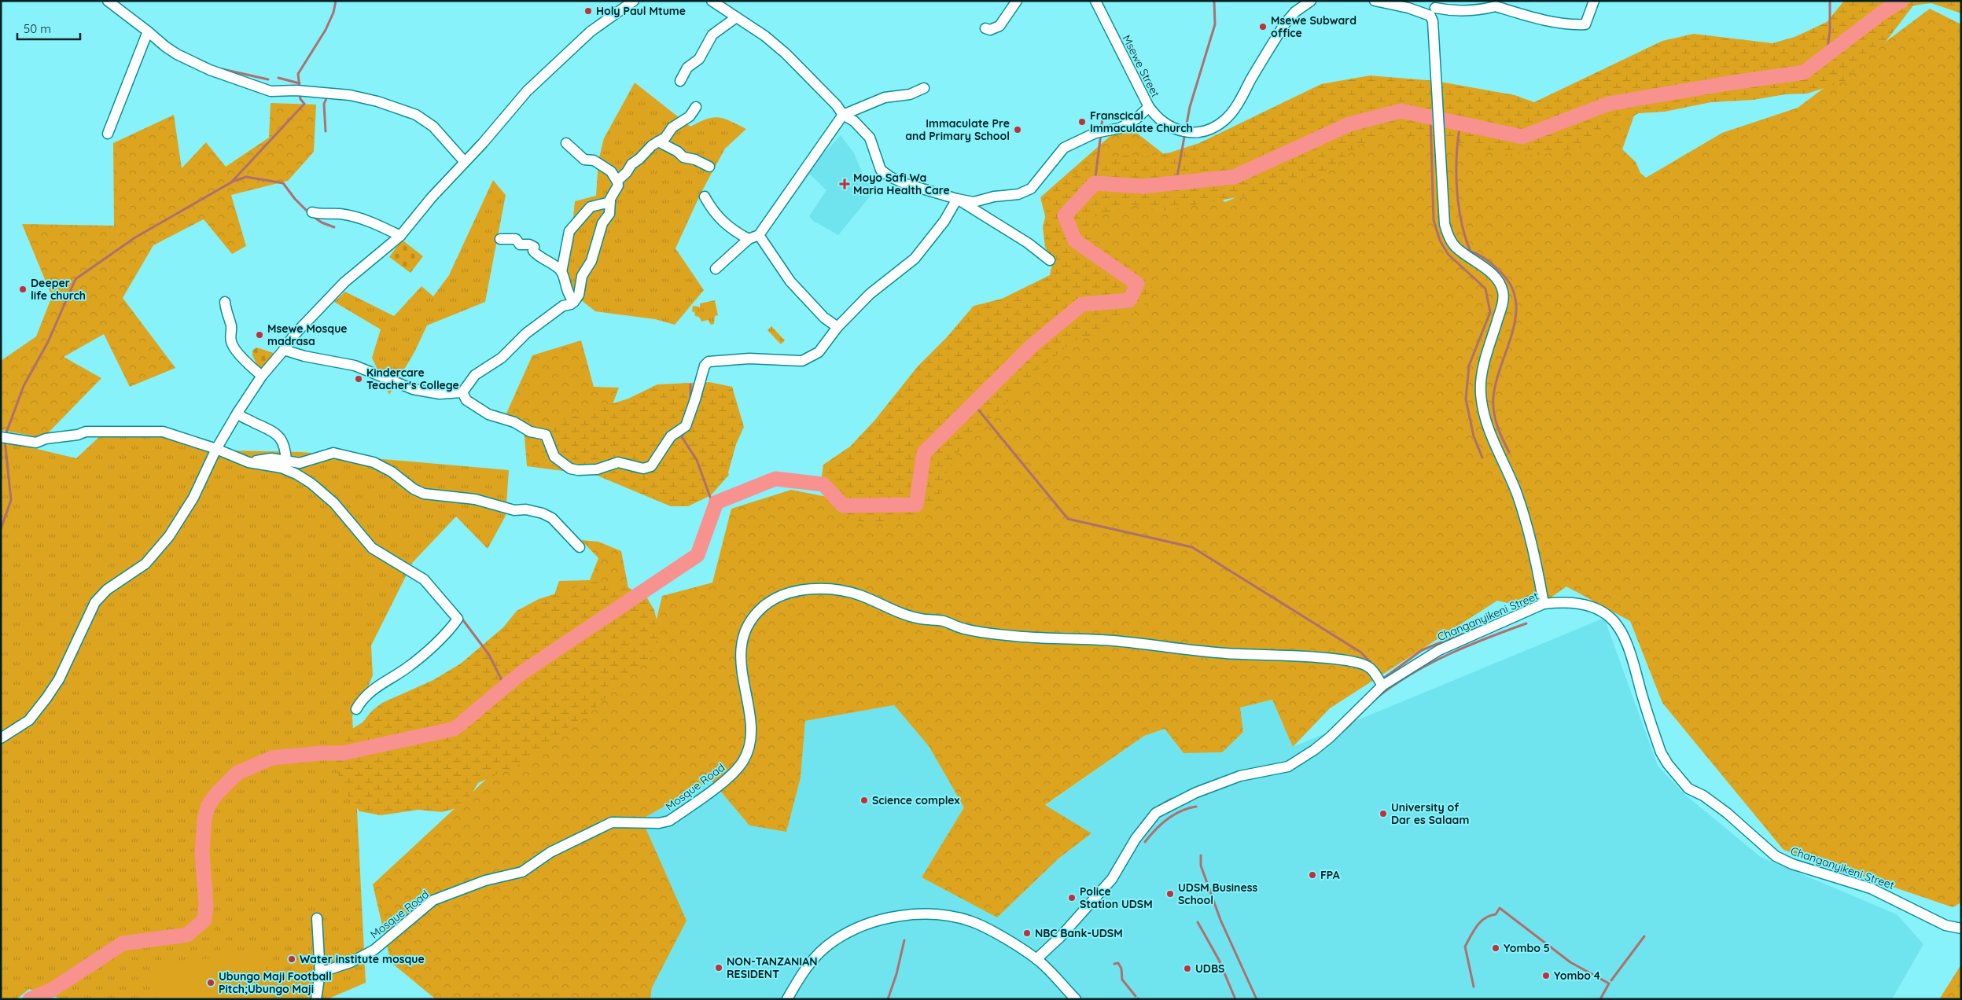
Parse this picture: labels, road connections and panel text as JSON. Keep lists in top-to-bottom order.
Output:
{
  "streets": {
    "street": ["Msewe Street", "Changanyikeni Street", "Mosque Road"]
  },
  "crossings": [
    ["Changanyikeni Street", "Mosque Road"]
  ],
  "places": {
    "other": [
      "Holy Paul Mtume",
      "Msewe Subward office",
      "Franscical Immaculate Church",
      "Immaculate Pre and Primary School",
      "Deeper life church",
      "Msewe Mosque madrasa",
      "Kindercare Teacher's College",
      "Science complex",
      "University of Dar es Salaam",
      "FPA",
      "UDSM Business School",
      "Police Station UDSM",
      "NBC Bank-UDSM",
      "Yombo 5",
      "Water institute mosque",
      "NON-TANZANIAN RESIDENT",
      "UDBS",
      "Yombo 4",
      "Ubungo Maji Football Pitch;Ubungo Maji"
    ],
    "health": ["Moyo Safi Wa Maria Health Care"]
  },
  "scale_bar": "50 m"
}
